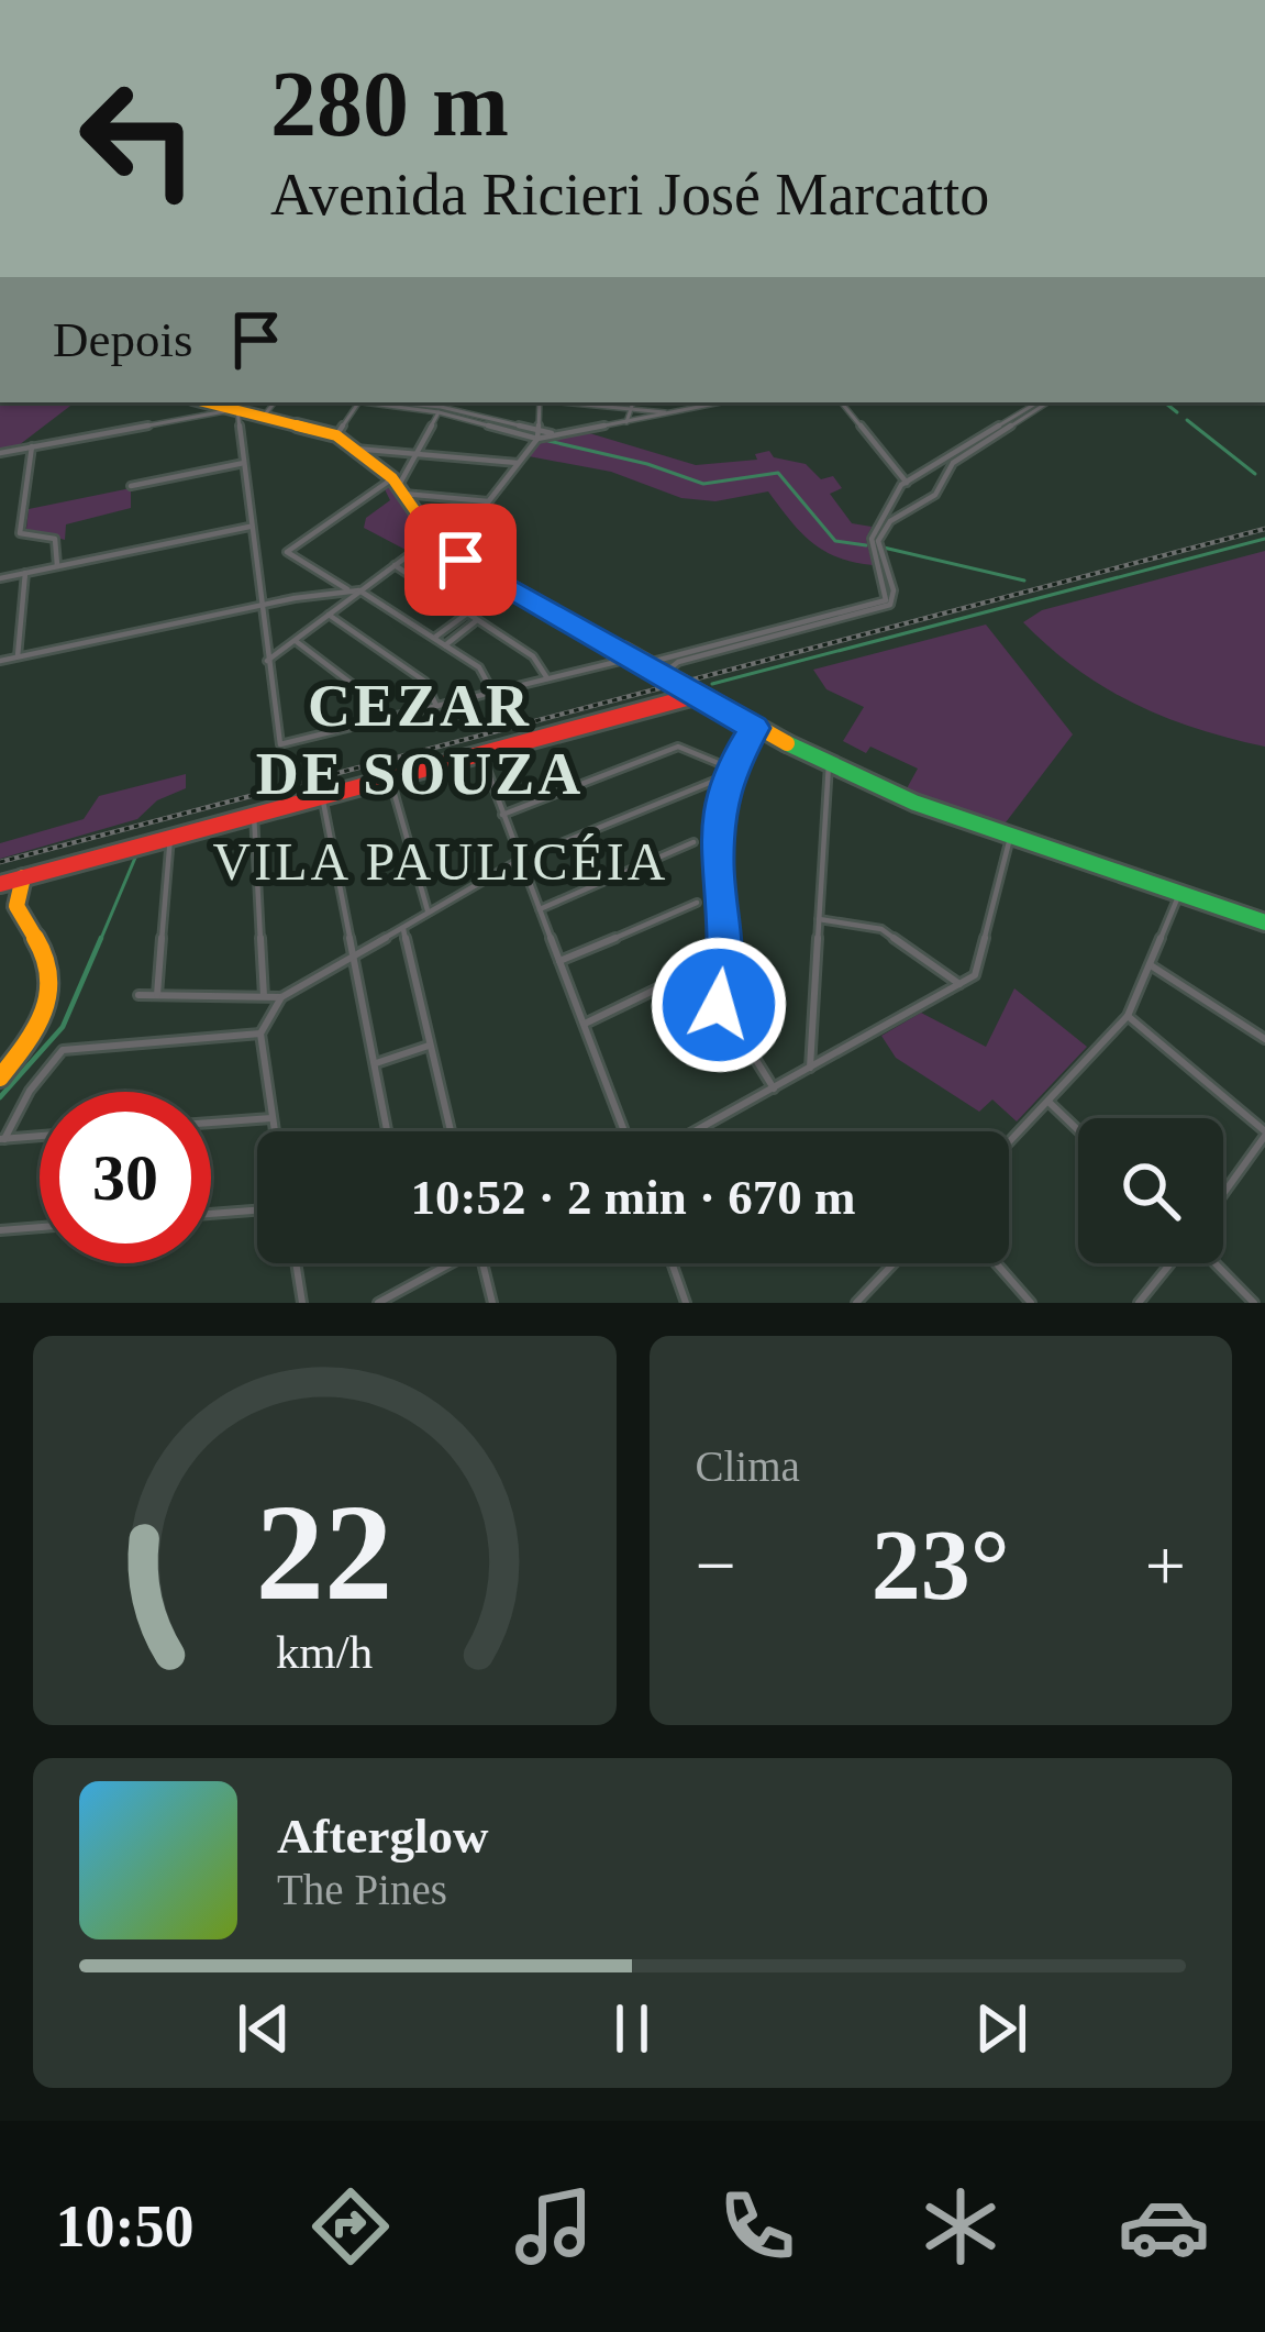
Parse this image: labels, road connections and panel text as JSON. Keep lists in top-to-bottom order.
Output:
{
  "districts": ["CEZAR DE SOUZA", "VILA PAULICÉIA"],
  "page": {
    "turn": ["280 m", "Avenida Ricieri José Marcatto"],
    "then": "Depois",
    "limit": "30",
    "trip": "10:52 · 2 min · 670 m",
    "tile": "Clima",
    "heat": ["−", "23°", "+"],
    "song": ["Afterglow", "The Pines"],
    "tabs": "10:50",
    "gauge": ["22", "km/h"]
  }
}
